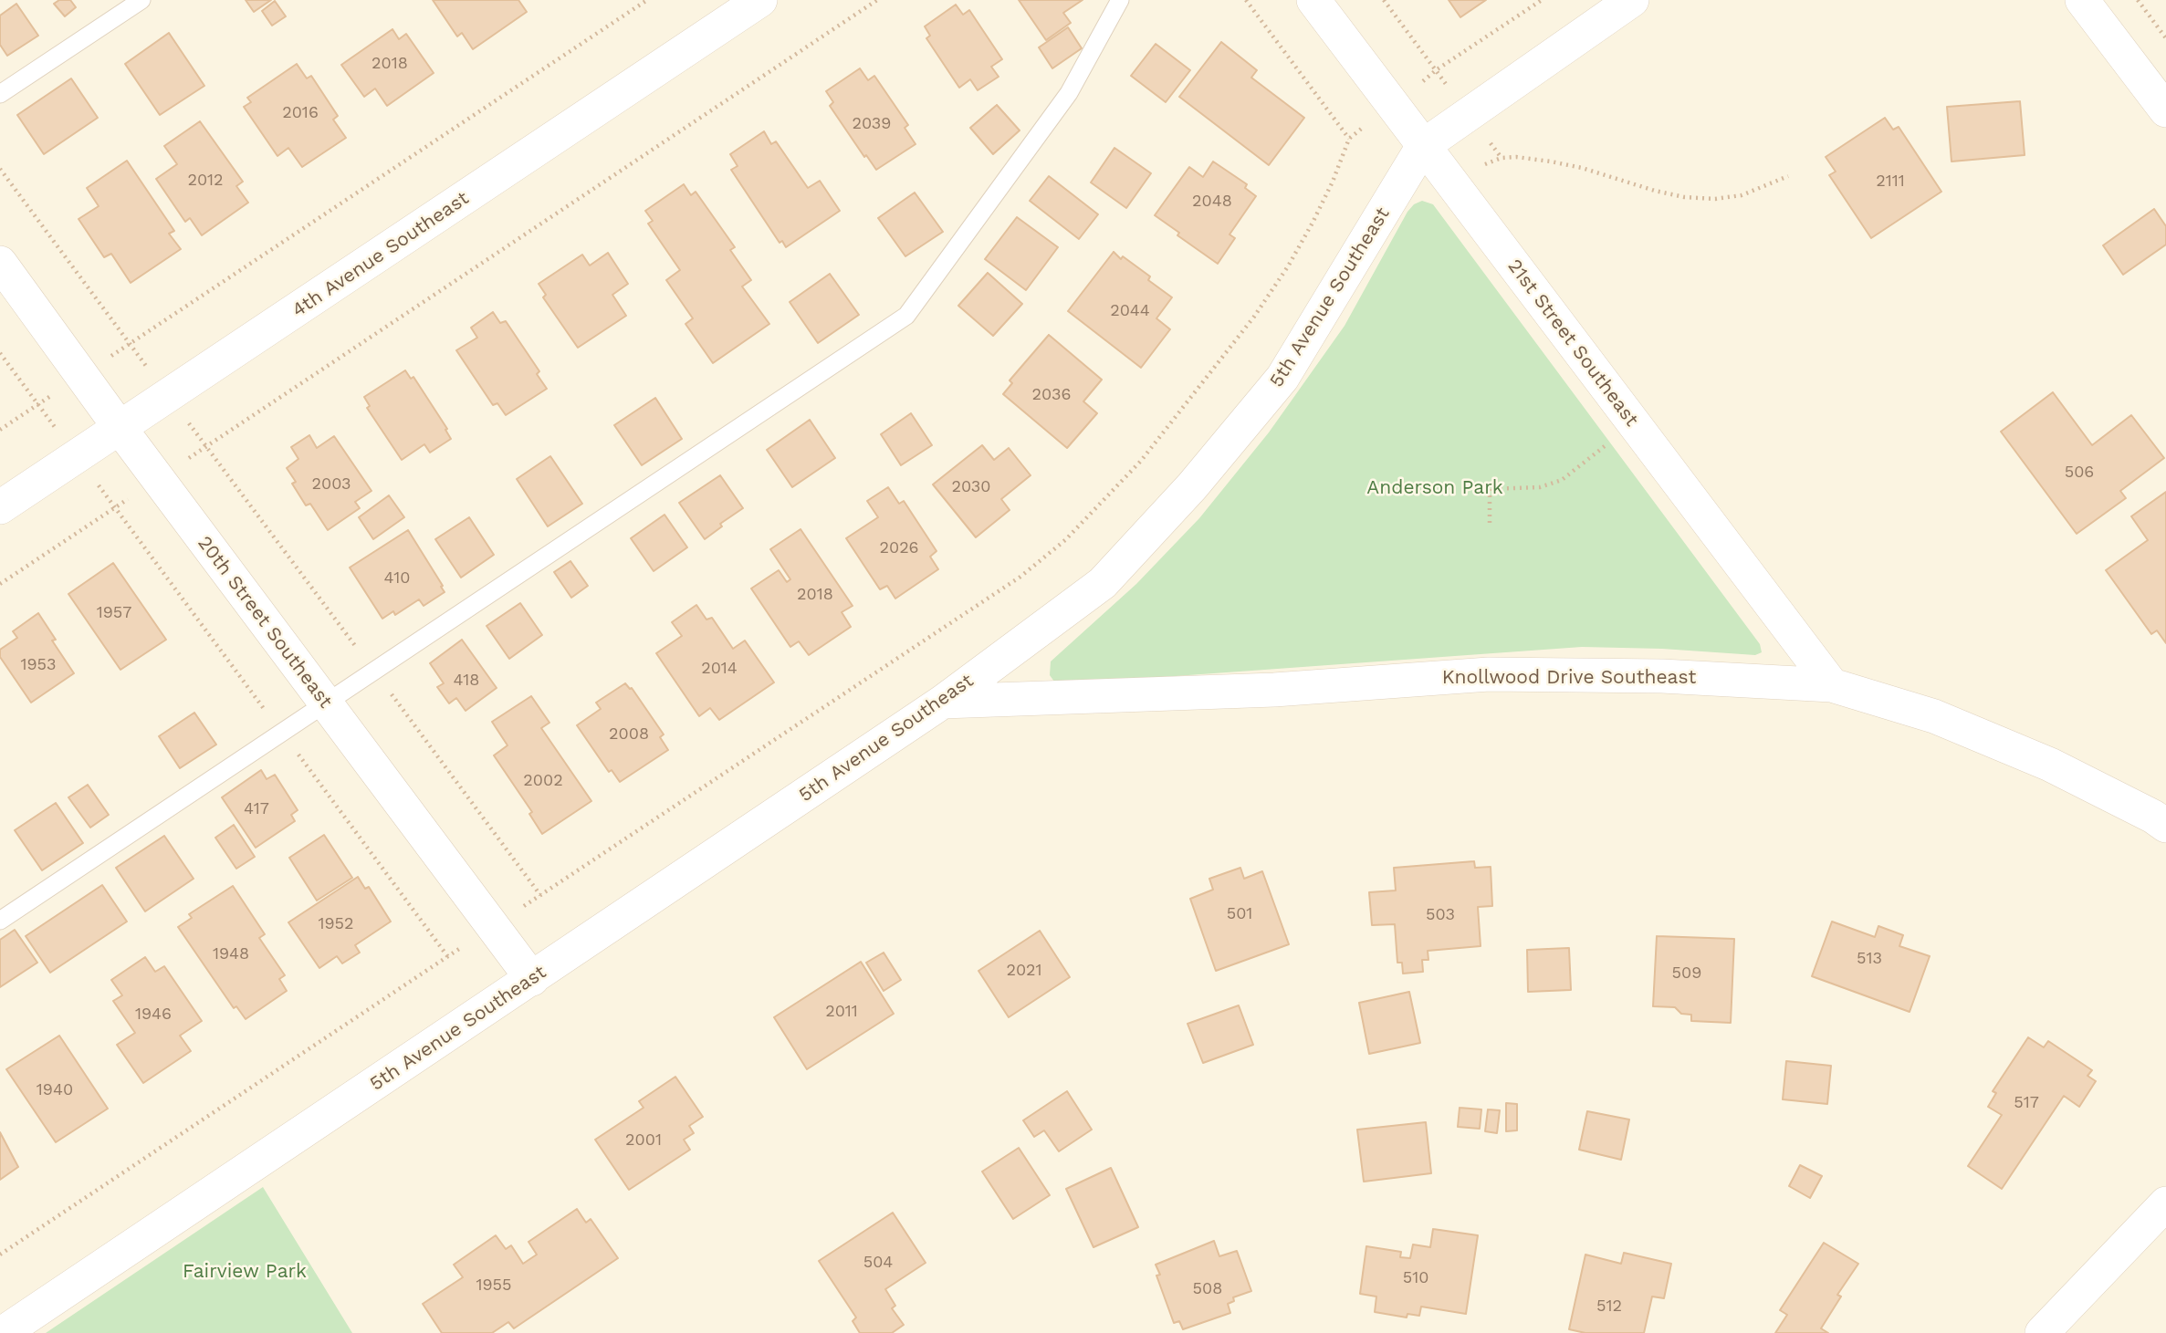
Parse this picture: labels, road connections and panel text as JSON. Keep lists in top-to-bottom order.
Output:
{
  "streets": {
    "street": [
      "4th Avenue Southeast",
      "5th Avenue Southeast",
      "21st Street Southeast",
      "20th Street Southeast",
      "Knollwood Drive Southeast"
    ]
  },
  "crossings": [
    ["4th Avenue Southeast", "20th Street Southeast"],
    ["5th Avenue Southeast", "21st Street Southeast"],
    ["5th Avenue Southeast", "20th Street Southeast"],
    ["5th Avenue Southeast", "Knollwood Drive Southeast"],
    ["21st Street Southeast", "Knollwood Drive Southeast"]
  ],
  "parks": ["Anderson Park", "Fairview Park"],
  "house_numbers": [
    "2018",
    "2016",
    "2039",
    "2012",
    "2111",
    "2048",
    "2044",
    "2036",
    "506",
    "2003",
    "2030",
    "2026",
    "410",
    "2018",
    "1957",
    "1953",
    "2014",
    "418",
    "2008",
    "2002",
    "417",
    "501",
    "503",
    "1952",
    "1948",
    "513",
    "2021",
    "509",
    "2011",
    "1946",
    "1940",
    "517",
    "2001",
    "504",
    "510",
    "1955",
    "508",
    "512"
  ]
}
